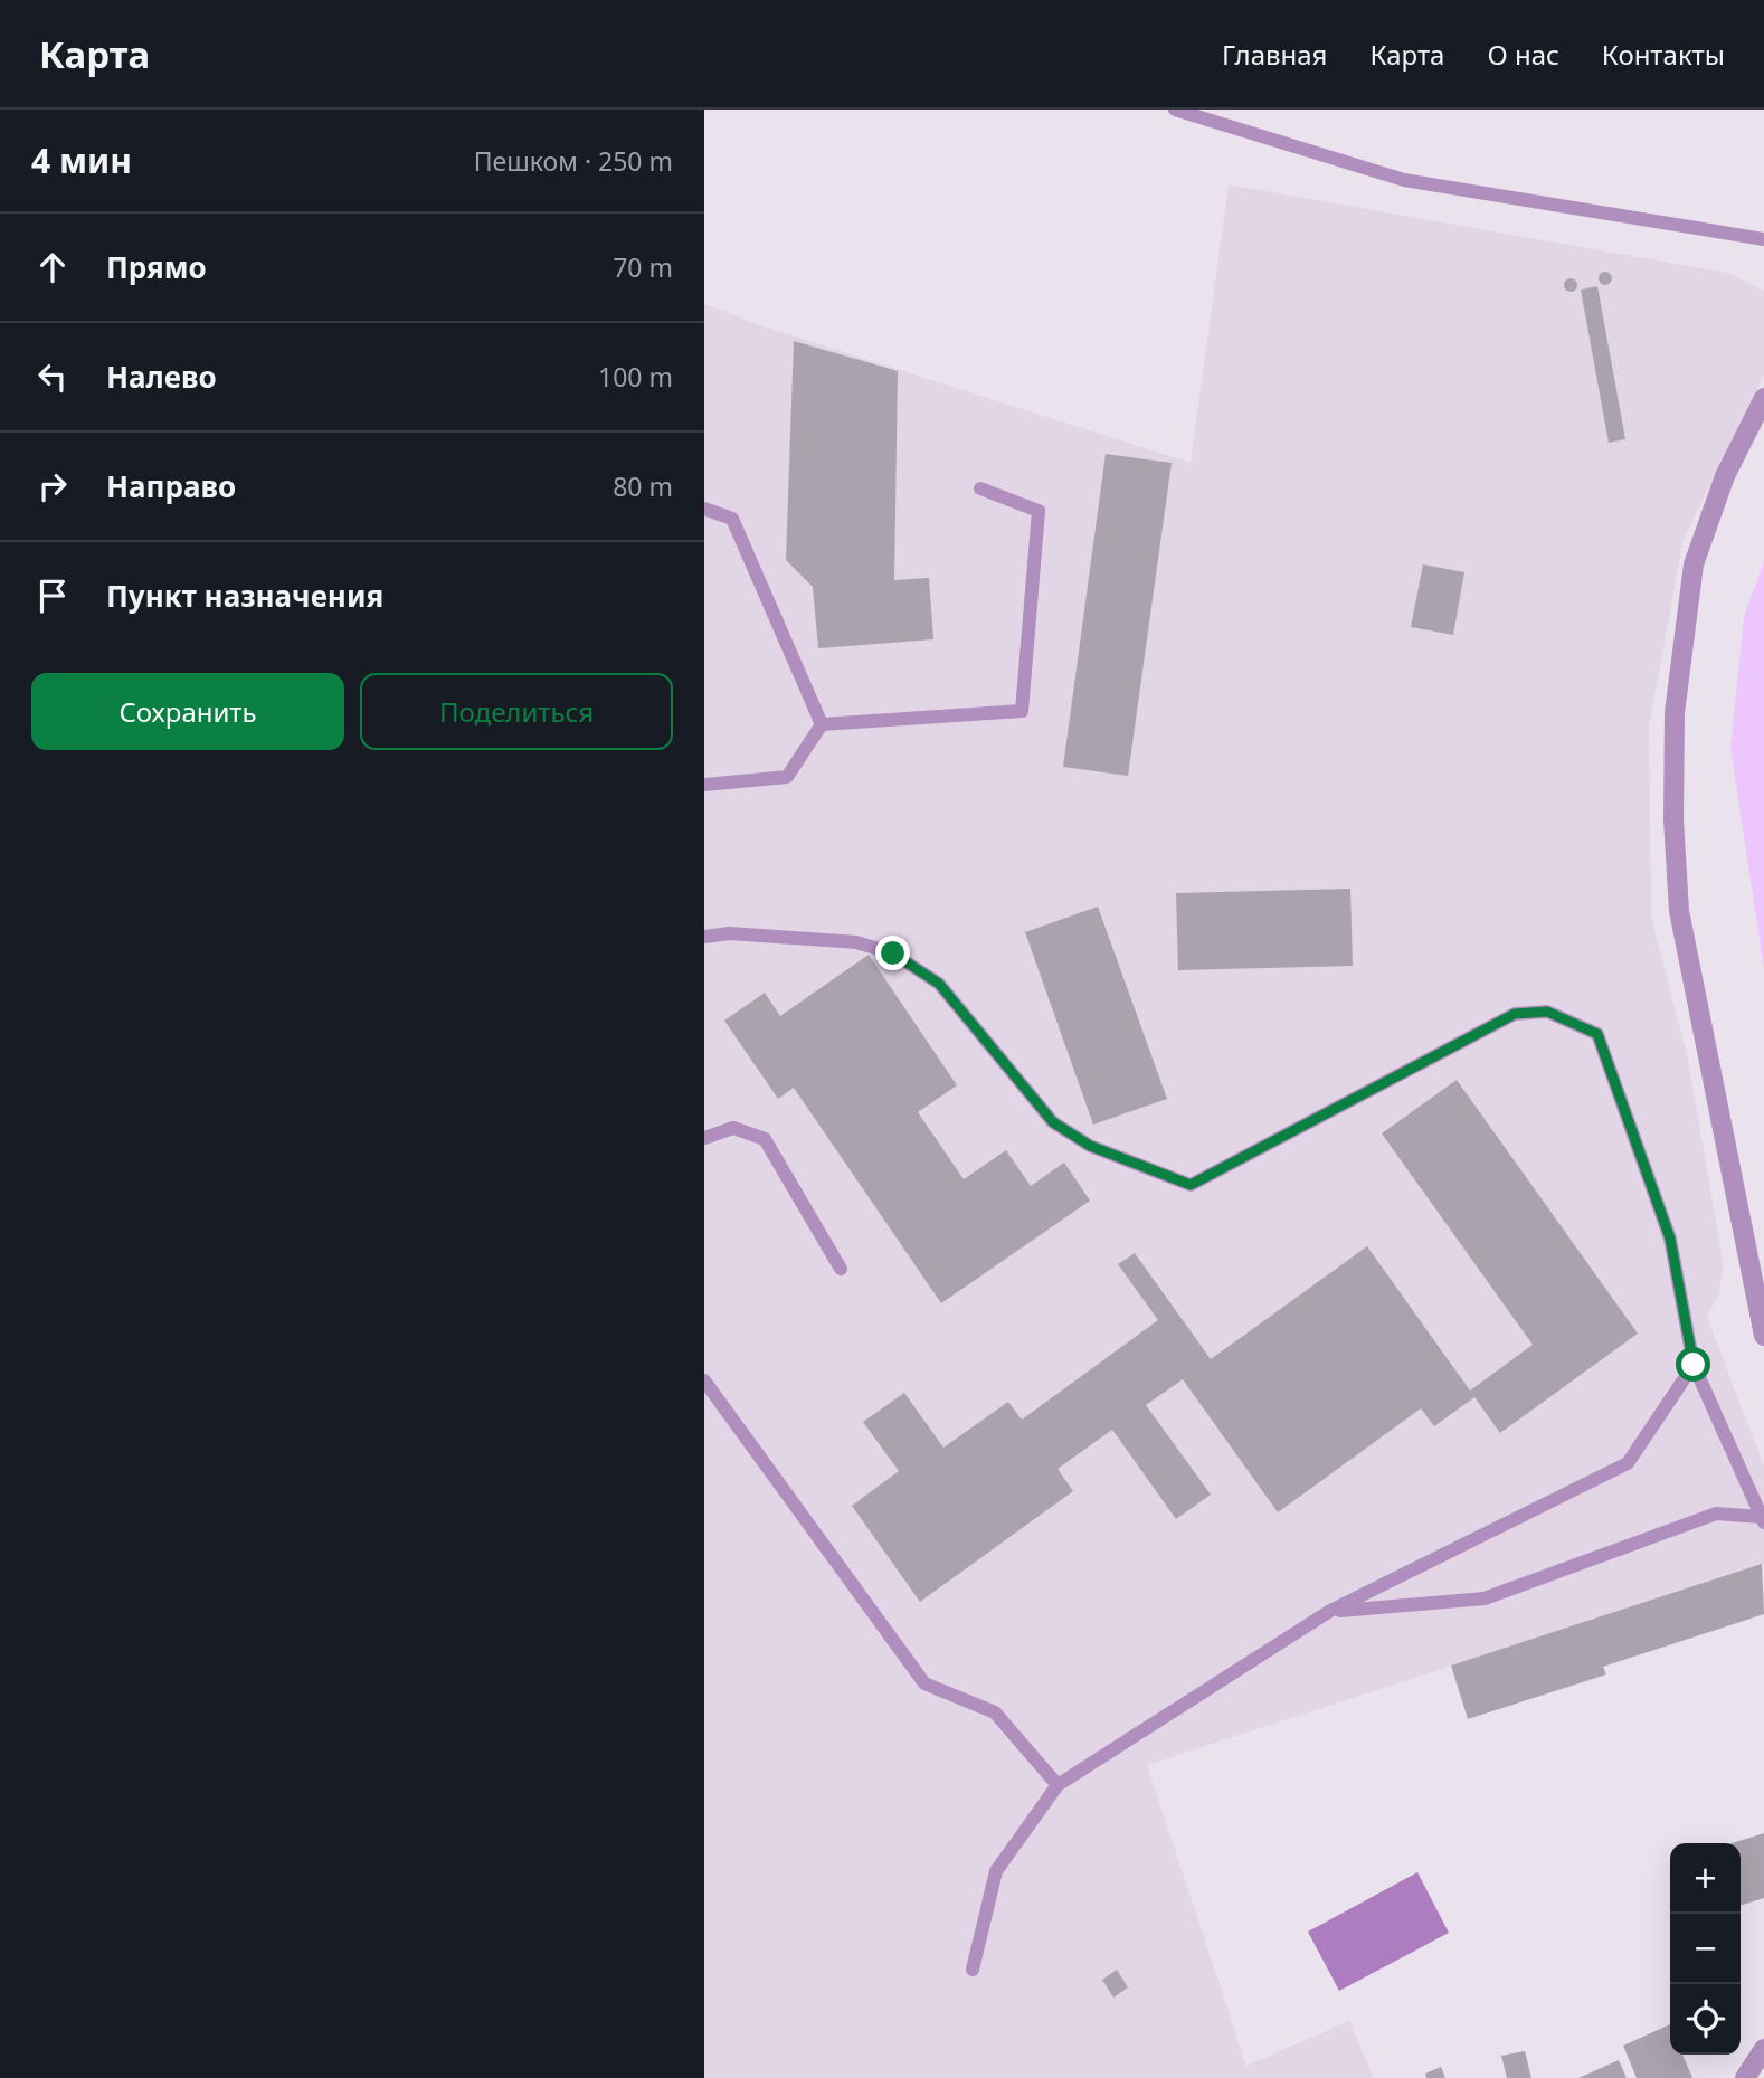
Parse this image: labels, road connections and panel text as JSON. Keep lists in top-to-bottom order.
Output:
{
  "page": {
    "header": "Карта",
    "nav": [
      "Главная",
      "Карта",
      "О нас",
      "Контакты"
    ],
    "heading": ["4 мин", "Пешком · 250 m"],
    "list": [
      ["Прямо", "70 m"],
      ["Налево", "100 m"],
      ["Направо", "80 m"],
      "Пункт назначения"
    ],
    "buttons": ["Сохранить", "Поделиться"],
    "map_buttons": ["+", "−"]
  }
}
